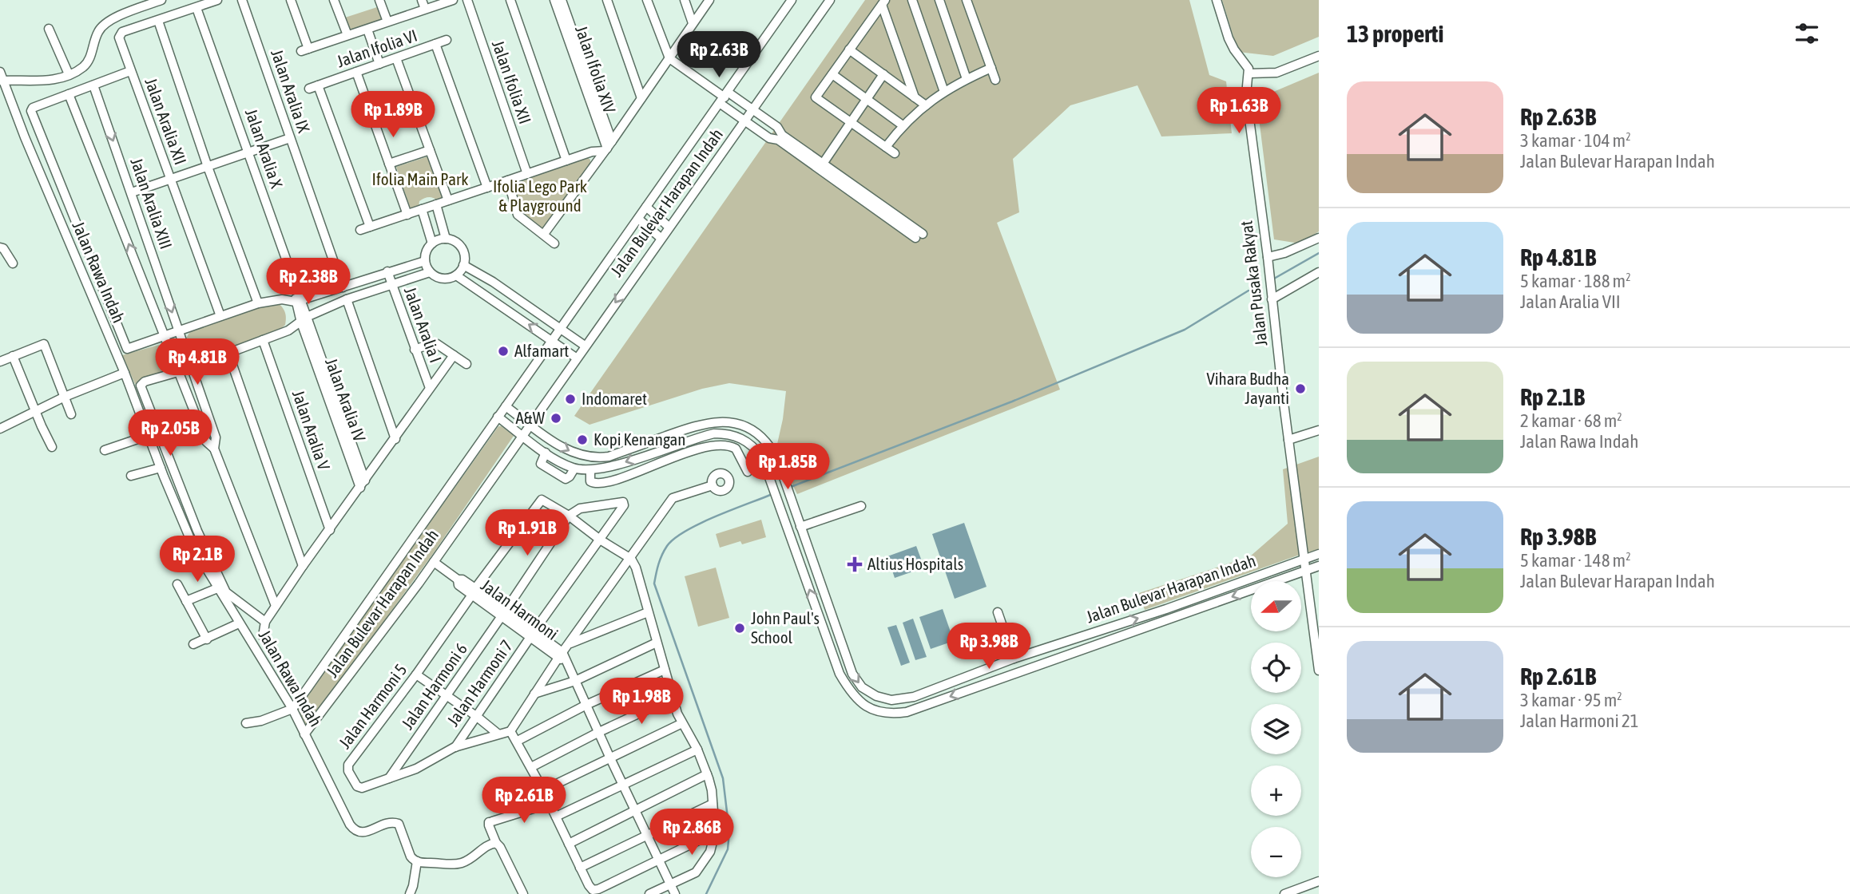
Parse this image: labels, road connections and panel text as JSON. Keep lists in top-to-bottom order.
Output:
{
  "streets": {
    "street": [
      "Jalan Ifolia VI",
      "Jalan Ifolia XIV",
      "Jalan Ifolia XII",
      "Jalan Aralia IX",
      "Jalan Aralia XII",
      "Jalan Aralia X",
      "Jalan Bulevar Harapan Indah",
      "Jalan Aralia XIII",
      "Jalan Rawa Indah",
      "Jalan Pusaka Rakyat",
      "Jalan Aralia I",
      "Jalan Aralia IV",
      "Jalan Aralia V",
      "Jalan Harmoni",
      "Jalan Harmoni 7",
      "Jalan Harmoni 6",
      "Jalan Harmoni 5"
    ]
  },
  "crossings": [
    ["Jalan Aralia XII", "Jalan Aralia X"],
    ["Jalan Aralia X", "Jalan Aralia IV"],
    ["Jalan Bulevar Harapan Indah", "Jalan Rawa Indah"],
    ["Jalan Bulevar Harapan Indah", "Jalan Pusaka Rakyat"],
    ["Jalan Bulevar Harapan Indah", "Jalan Harmoni"],
    ["Jalan Harmoni", "Jalan Harmoni 7"],
    ["Jalan Harmoni", "Jalan Harmoni 6"],
    ["Jalan Harmoni", "Jalan Harmoni 5"],
    ["Jalan Harmoni 7", "Jalan Harmoni 6"],
    ["Jalan Harmoni 7", "Jalan Harmoni 5"],
    ["Jalan Harmoni 6", "Jalan Harmoni 5"]
  ],
  "parks": ["Ifolia Main Park", "Ifolia Lego Park & Playground"],
  "places": {
    "other": [
      "Alfamart",
      "Vihara Budha Jayanti",
      "Indomaret",
      "A&W",
      "Kopi Kenangan",
      "John Paul's School"
    ],
    "health": ["Altius Hospitals"]
  },
  "north": "left",
  "page": {
    "heading": "13 properti",
    "price": [
      "Rp 2.63B",
      "Rp 1.63B",
      "Rp 1.89B",
      "Rp 2.38B",
      "Rp 4.81B",
      "Rp 2.05B",
      "Rp 1.85B",
      "Rp 1.91B",
      "Rp 2.1B",
      "Rp 3.98B",
      "Rp 1.98B",
      "Rp 2.61B",
      "Rp 2.86B"
    ],
    "list": [
      {
        "name": "Rp 2.63B",
        "note": "3 kamar · 104 m² · Jalan Bulevar Harapan Indah"
      },
      {
        "name": "Rp 4.81B",
        "note": "5 kamar · 188 m² · Jalan Aralia VII"
      },
      {
        "name": "Rp 2.1B",
        "note": "2 kamar · 68 m² · Jalan Rawa Indah"
      },
      {
        "name": "Rp 3.98B",
        "note": "5 kamar · 148 m² · Jalan Bulevar Harapan Indah"
      },
      {
        "name": "Rp 2.61B",
        "note": "3 kamar · 95 m² · Jalan Harmoni 21"
      }
    ],
    "map_buttons": ["+", "−"]
  }
}
